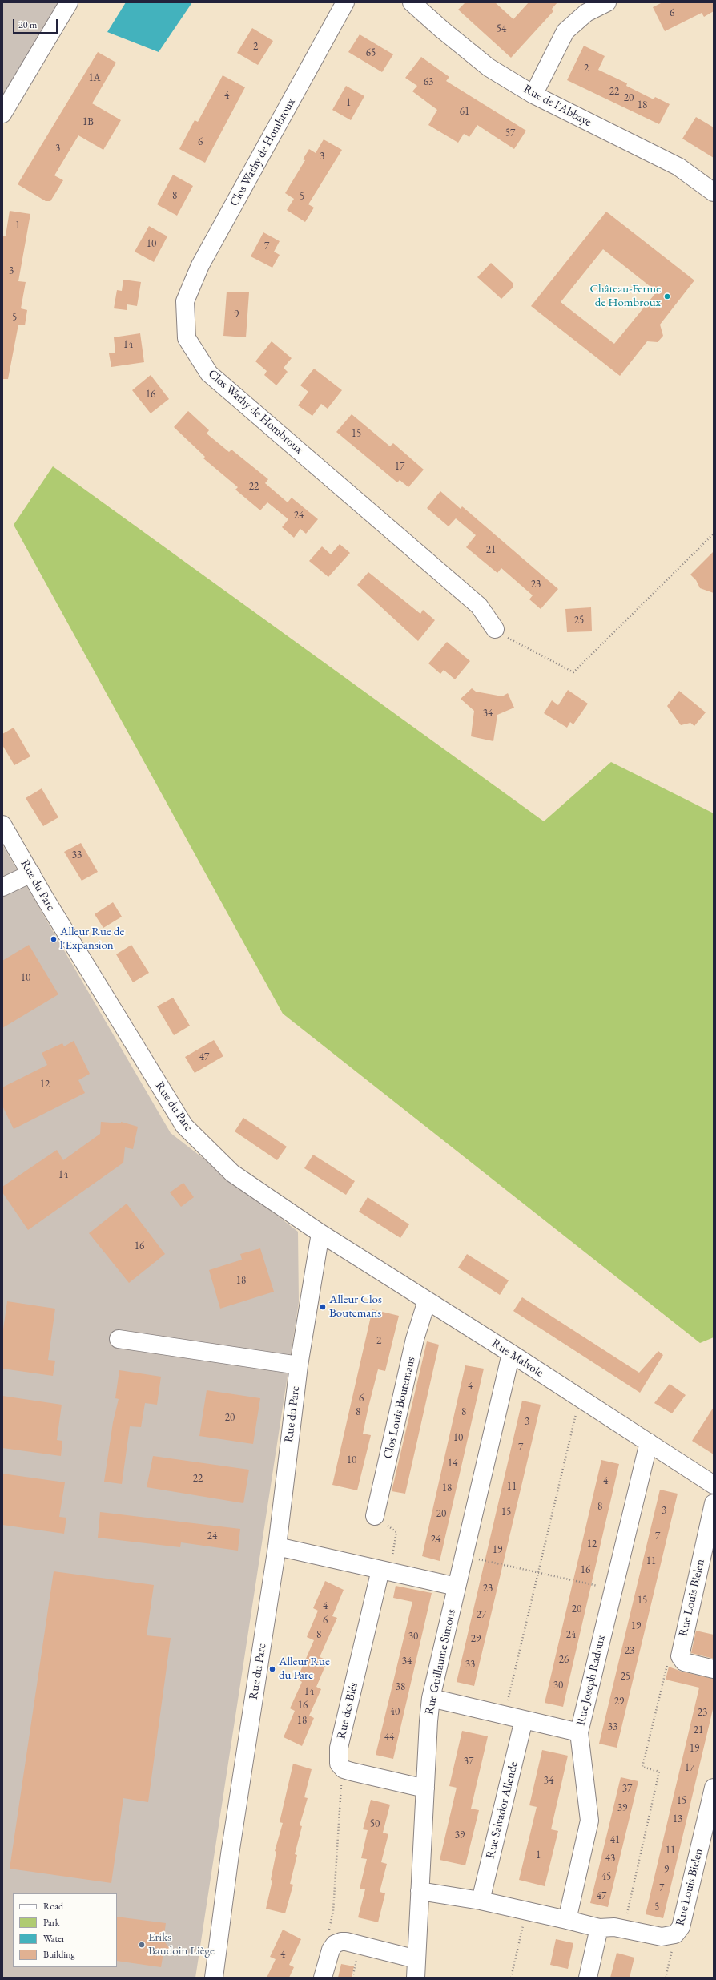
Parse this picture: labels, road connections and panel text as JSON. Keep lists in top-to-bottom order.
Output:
{
  "streets": {
    "street": [
      "Rue de l'Abbaye",
      "Clos Wathy de Hombroux",
      "Rue du Parc",
      "Rue Malvoie",
      "Clos Louis Boutemans",
      "Rue Louis Bielen",
      "Rue Guillaume Simons",
      "Rue Joseph Radoux",
      "Rue des Blés",
      "Rue Salvador Allende"
    ]
  },
  "crossings": [
    ["Rue du Parc", "Rue Malvoie"],
    ["Rue Malvoie", "Clos Louis Boutemans"],
    ["Rue Malvoie", "Rue Guillaume Simons"],
    ["Rue Malvoie", "Rue Joseph Radoux"]
  ],
  "places": [
    "Château-Ferme de Hombroux",
    "Alleur Rue de l'Expansion",
    "Alleur Clos Boutemans",
    "Alleur Rue du Parc",
    "Eriks Baudoin Liège"
  ],
  "house_numbers": [
    "6",
    "54",
    "2",
    "65",
    "2",
    "1A",
    "63",
    "22",
    "4",
    "20",
    "1",
    "18",
    "61",
    "1B",
    "57",
    "6",
    "3",
    "3",
    "8",
    "5",
    "1",
    "10",
    "7",
    "3",
    "9",
    "5",
    "14",
    "16",
    "15",
    "17",
    "22",
    "24",
    "21",
    "23",
    "25",
    "34",
    "33",
    "10",
    "47",
    "12",
    "14",
    "16",
    "18",
    "2",
    "4",
    "6",
    "8",
    "8",
    "20",
    "3",
    "10",
    "7",
    "10",
    "14",
    "22",
    "4",
    "11",
    "18",
    "8",
    "3",
    "15",
    "20",
    "24",
    "7",
    "24",
    "12",
    "19",
    "11",
    "16",
    "23",
    "15",
    "4",
    "20",
    "27",
    "6",
    "19",
    "8",
    "24",
    "30",
    "29",
    "23",
    "26",
    "34",
    "33",
    "25",
    "30",
    "38",
    "14",
    "29",
    "16",
    "40",
    "23",
    "18",
    "33",
    "21",
    "44",
    "19",
    "37",
    "17",
    "34",
    "37",
    "15",
    "39",
    "13",
    "50",
    "39",
    "41",
    "11",
    "1",
    "43",
    "9",
    "45",
    "7",
    "47",
    "5",
    "4"
  ],
  "legend": [
    "Road",
    "Park",
    "Water",
    "Building"
  ],
  "scale_bar": "20 m"
}
